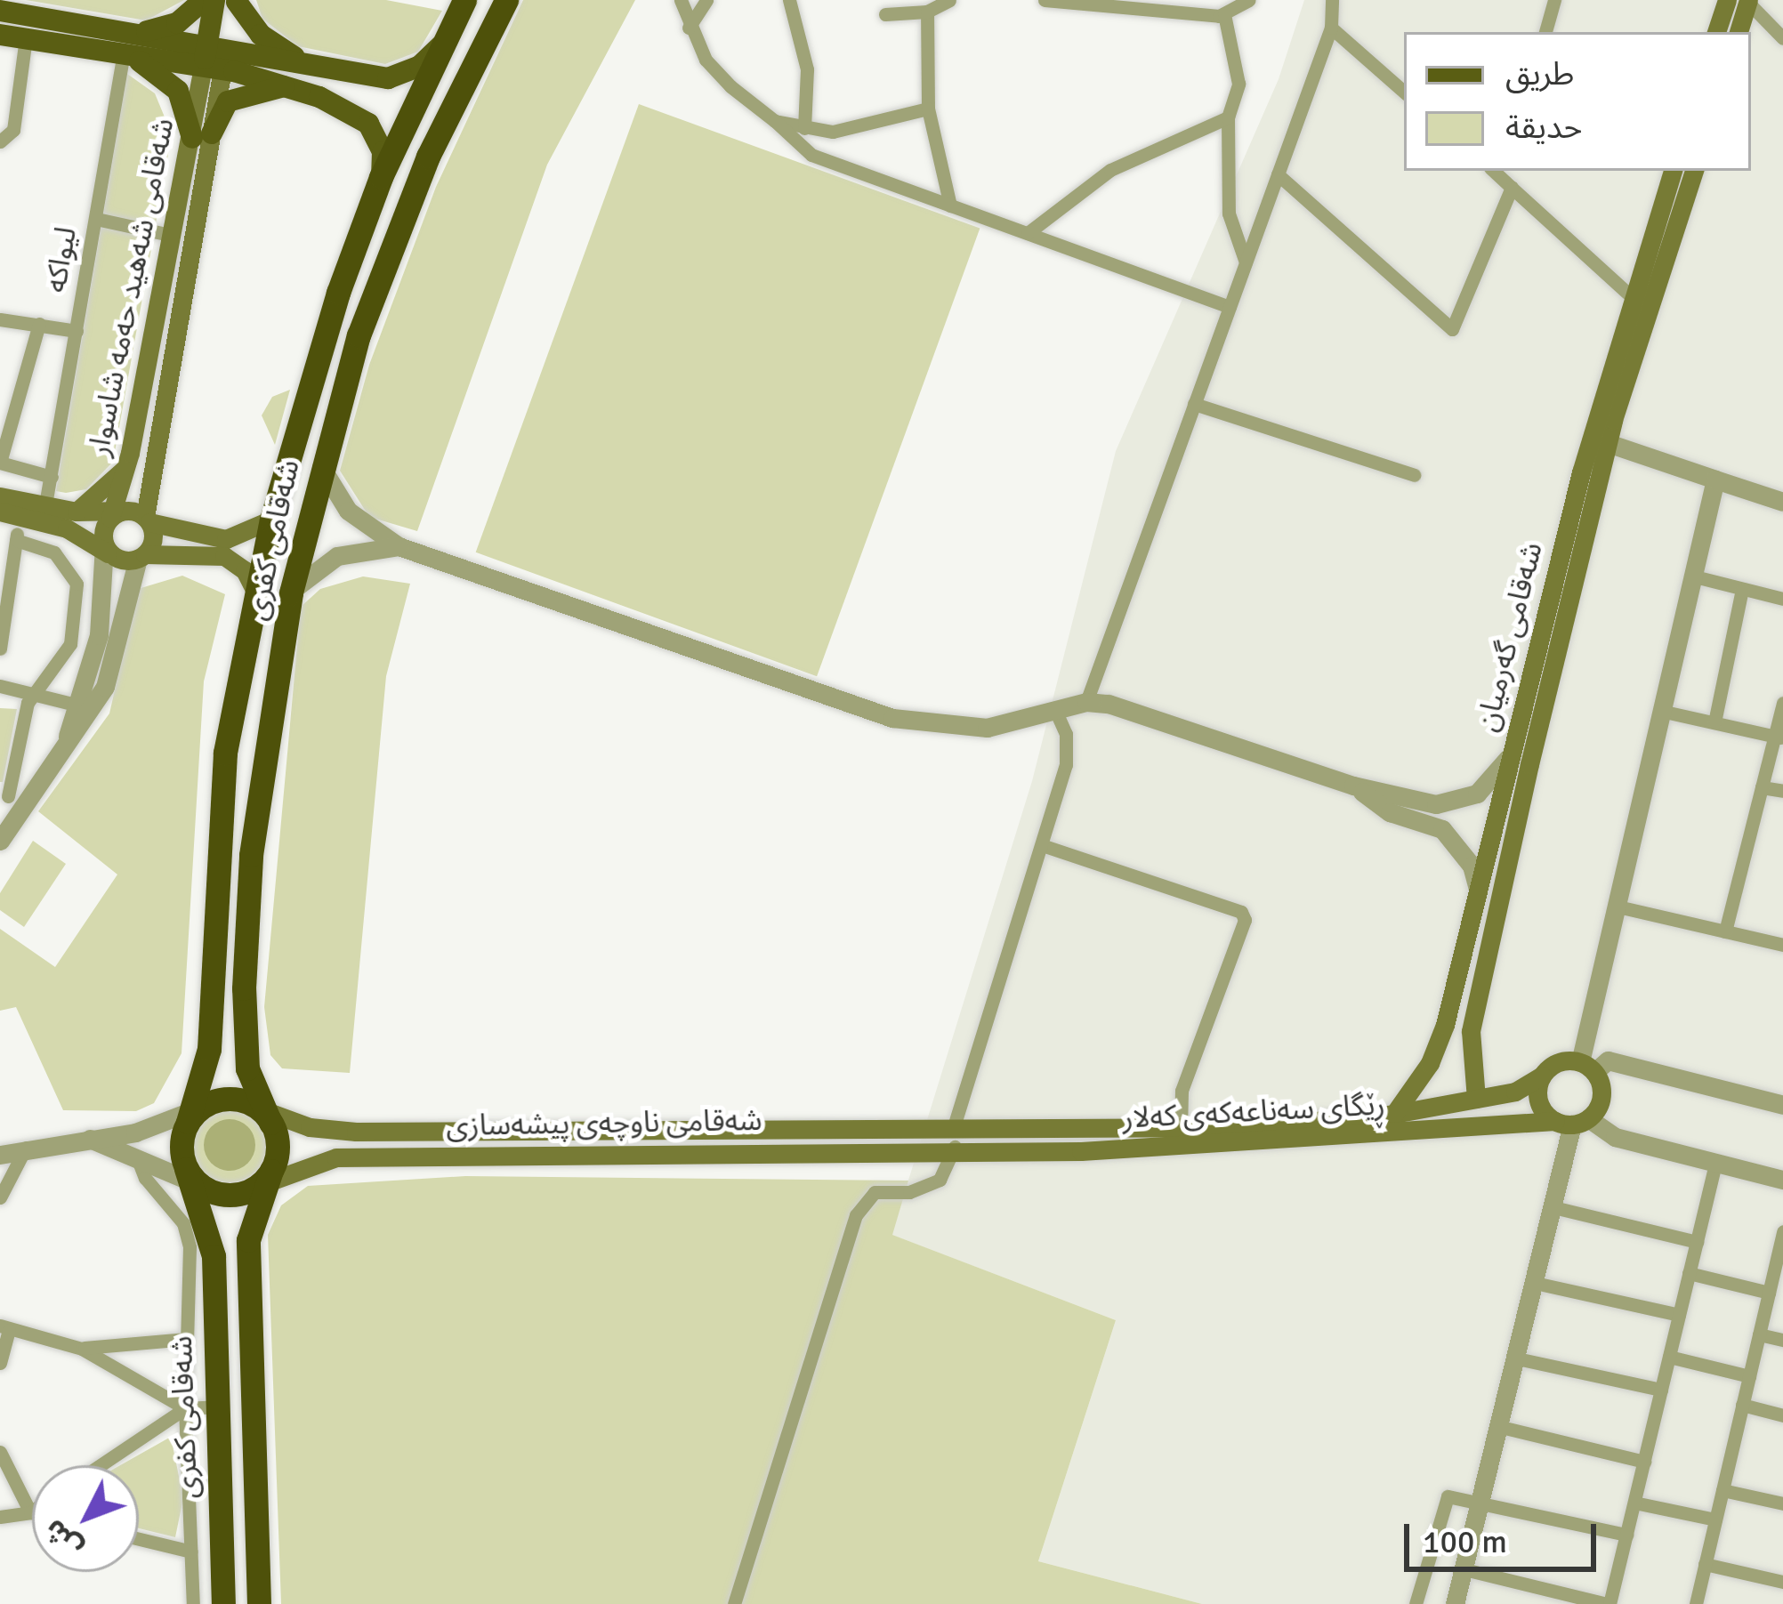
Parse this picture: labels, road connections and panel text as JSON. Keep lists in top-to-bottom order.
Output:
{
  "streets": {
    "highway": ["شەقامی کفری"],
    "main road": [
      "شەقامی شەهید حەمە شاسوار",
      "شەقامی گەرمیان",
      "ڕێگای سەناعەکەی کەلار",
      "شەقامی ناوچەی پیشەسازی"
    ],
    "street": ["لیواکە"]
  },
  "crossings": [
    ["شەقامی کفری", "شەقامی ناوچەی پیشەسازی"],
    ["شەقامی گەرمیان", "ڕێگای سەناعەکەی کەلار"],
    ["ڕێگای سەناعەکەی کەلار", "شەقامی ناوچەی پیشەسازی"]
  ],
  "legend": ["طريق", "حديقة"],
  "scale_bar": "100 m",
  "north": "bottom left"
}
